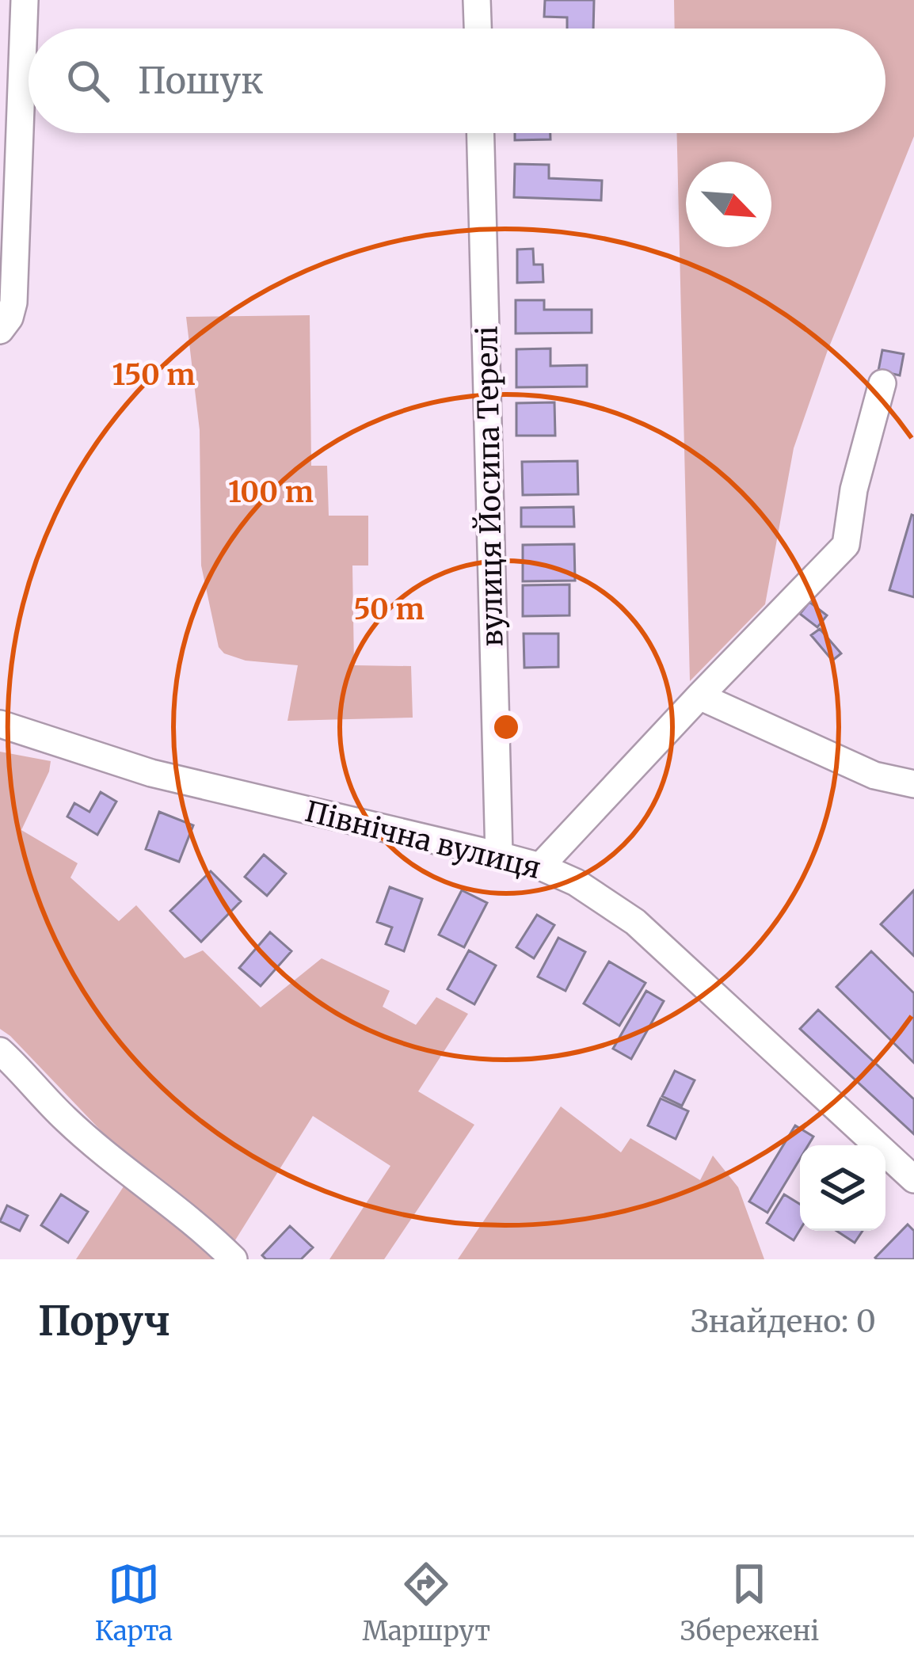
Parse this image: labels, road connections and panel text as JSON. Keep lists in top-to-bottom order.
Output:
{
  "streets": {
    "street": ["вулиця Йосипа Терелі", "Північна вулиця"]
  },
  "crossings": [
    ["вулиця Йосипа Терелі", "Північна вулиця"]
  ],
  "north": "bottom right",
  "page": {
    "search": "Пошук",
    "heading": ["Поруч", "Знайдено: 0"],
    "nav": ["Карта", "Маршрут", "Збережені"]
  },
  "rings": ["150 m", "100 m", "50 m"]
}
